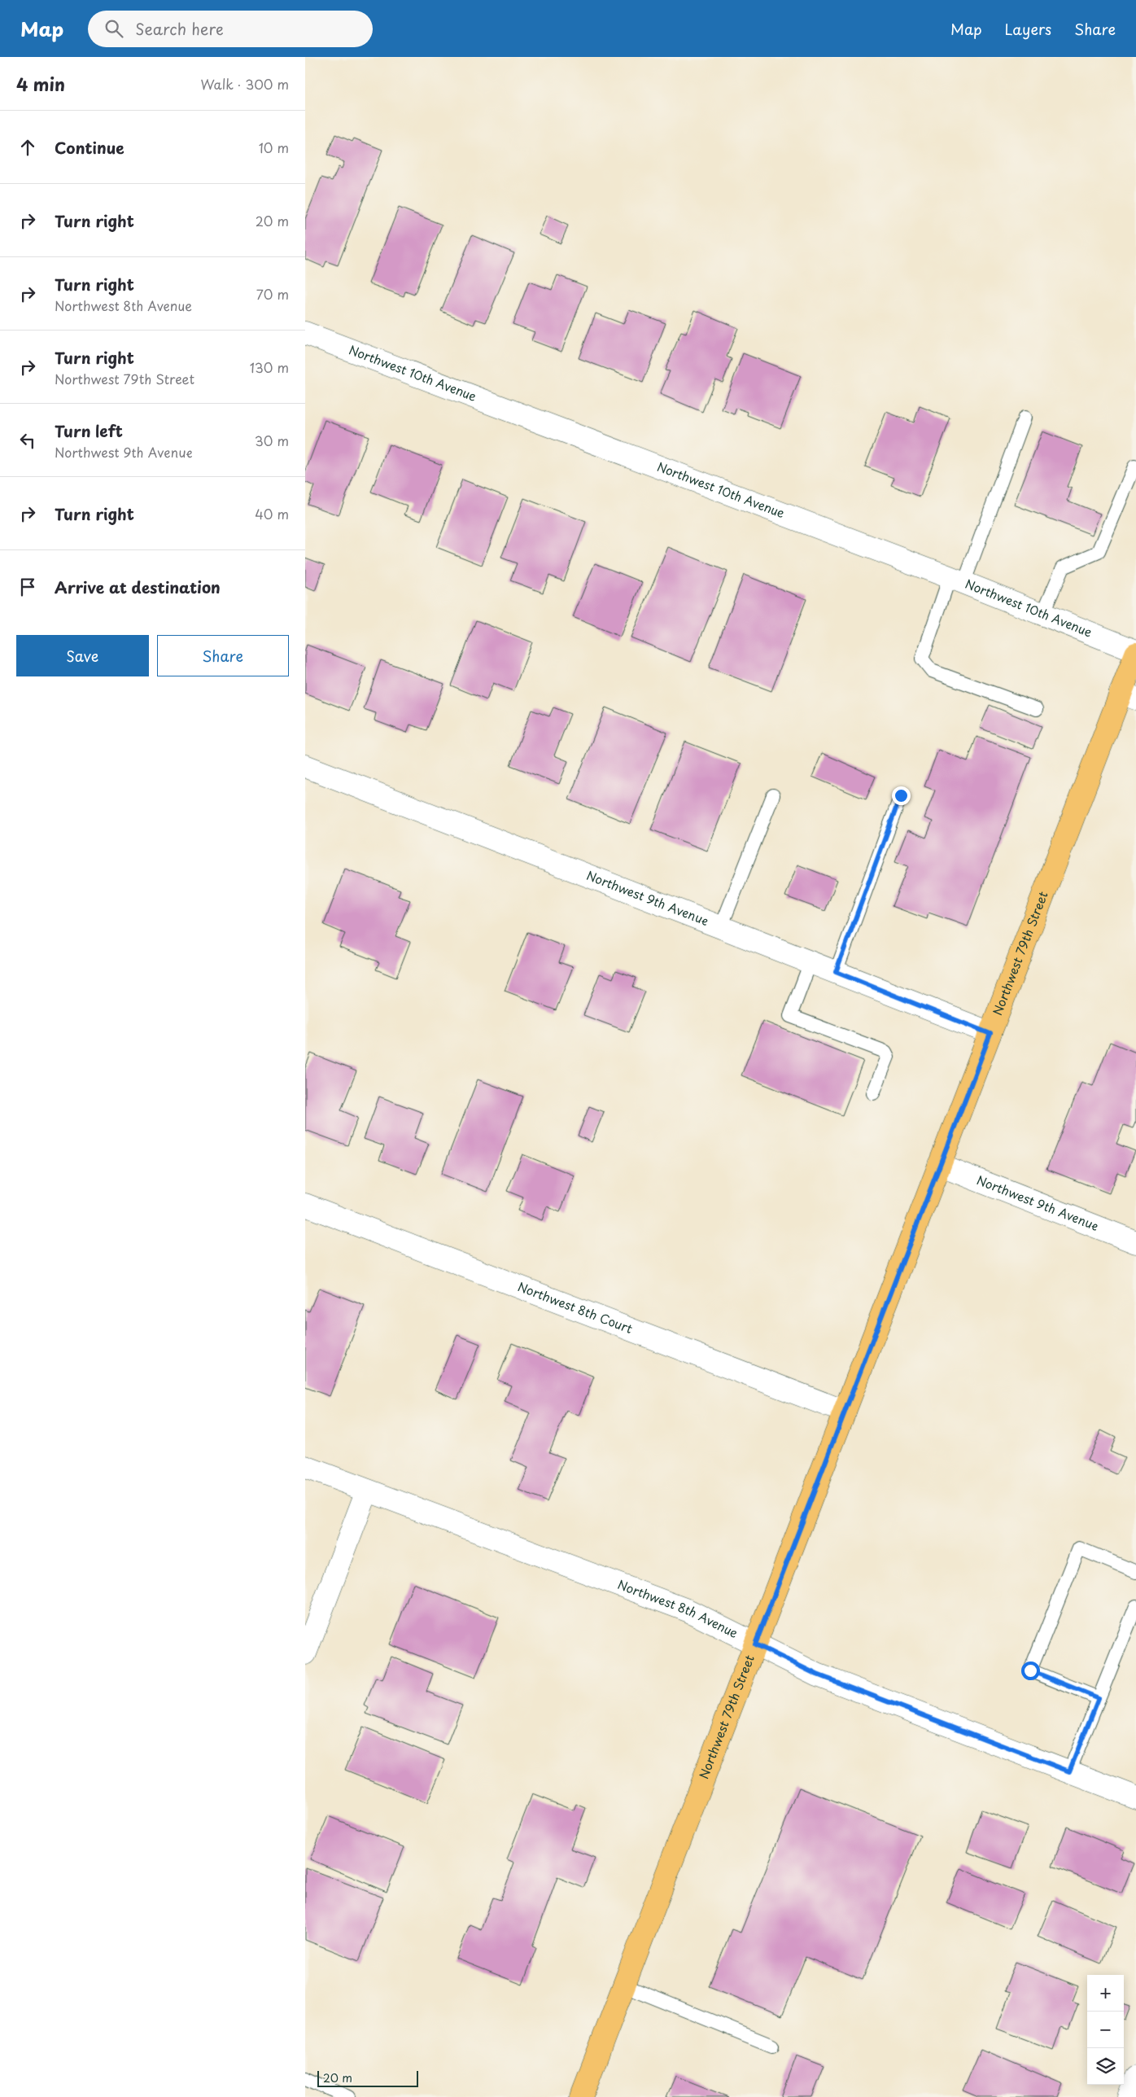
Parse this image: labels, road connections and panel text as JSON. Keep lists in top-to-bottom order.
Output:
{
  "streets": {
    "main road": ["Northwest 79th Street"],
    "street": [
      "Northwest 10th Avenue",
      "Northwest 9th Avenue",
      "Northwest 8th Court",
      "Northwest 8th Avenue"
    ]
  },
  "crossings": [
    ["Northwest 10th Avenue", "Northwest 79th Street"],
    ["Northwest 9th Avenue", "Northwest 79th Street"],
    ["Northwest 79th Street", "Northwest 8th Court"],
    ["Northwest 79th Street", "Northwest 8th Avenue"]
  ],
  "scale_bar": "20 m",
  "page": {
    "header": "Map",
    "search": "Search here",
    "nav": ["Map", "Layers", "Share"],
    "heading": ["4 min", "Walk · 300 m"],
    "list": [
      ["Continue", "10 m"],
      ["Turn right", "20 m"],
      ["Turn right", "Northwest 8th Avenue", "70 m"],
      ["Turn right", "Northwest 79th Street", "130 m"],
      ["Turn left", "Northwest 9th Avenue", "30 m"],
      ["Turn right", "40 m"],
      "Arrive at destination"
    ],
    "buttons": ["Save", "Share"],
    "map_buttons": ["+", "−"],
    "scale": "20 m"
  }
}
